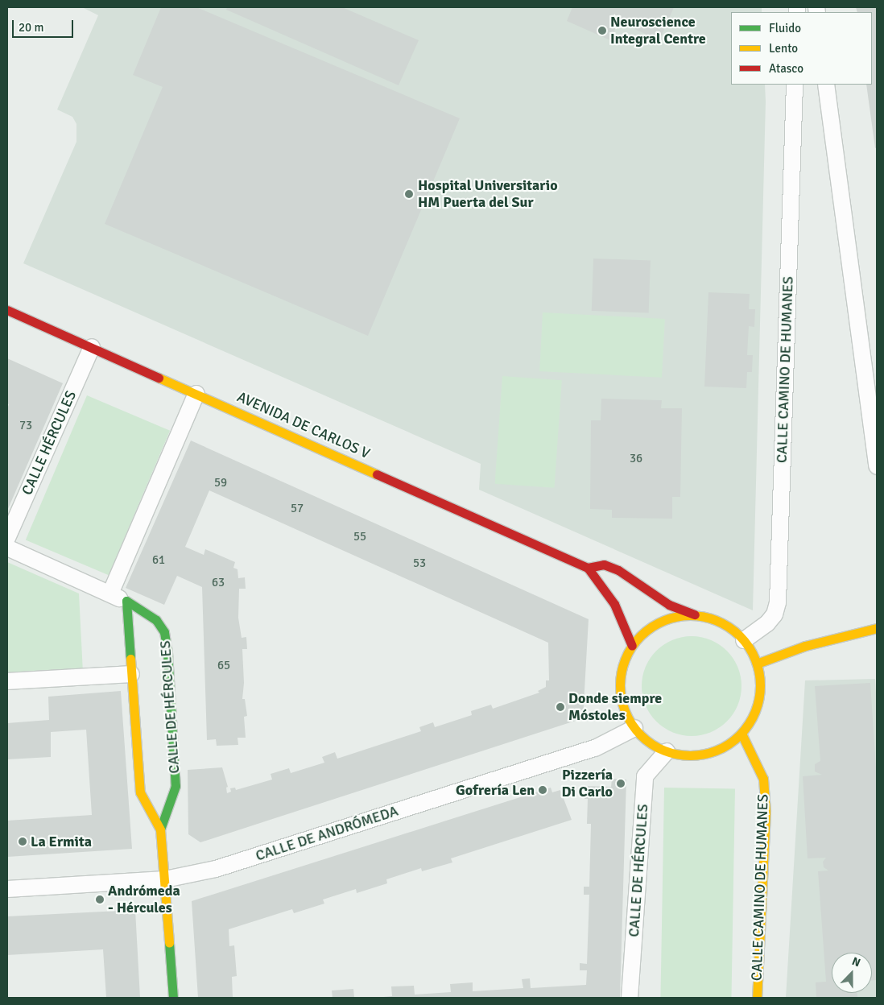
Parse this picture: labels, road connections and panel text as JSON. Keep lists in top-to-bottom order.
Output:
{
  "streets": {
    "street": [
      "CALLE CAMINO DE HUMANES",
      "AVENIDA DE CARLOS V",
      "CALLE HÉRCULES",
      "CALLE DE HÉRCULES",
      "CALLE DE ANDRÓMEDA"
    ]
  },
  "crossings": [
    ["CALLE CAMINO DE HUMANES", "AVENIDA DE CARLOS V"],
    ["CALLE CAMINO DE HUMANES", "CALLE DE HÉRCULES"],
    ["CALLE CAMINO DE HUMANES", "CALLE DE ANDRÓMEDA"],
    ["AVENIDA DE CARLOS V", "CALLE HÉRCULES"],
    ["AVENIDA DE CARLOS V", "CALLE DE HÉRCULES"],
    ["AVENIDA DE CARLOS V", "CALLE DE ANDRÓMEDA"],
    ["CALLE DE HÉRCULES", "CALLE DE ANDRÓMEDA"]
  ],
  "places": [
    "Neuroscience Integral Centre",
    "Hospital Universitario HM Puerta del Sur",
    "Donde siempre Móstoles",
    "Pizzería Di Carlo",
    "Gofrería Len",
    "La Ermita",
    "Andrómeda - Hércules"
  ],
  "house_numbers": [
    "73",
    "36",
    "59",
    "57",
    "55",
    "61",
    "53",
    "63",
    "65"
  ],
  "legend": ["Fluido", "Lento", "Atasco"],
  "scale_bar": "20 m",
  "north": "top"
}
